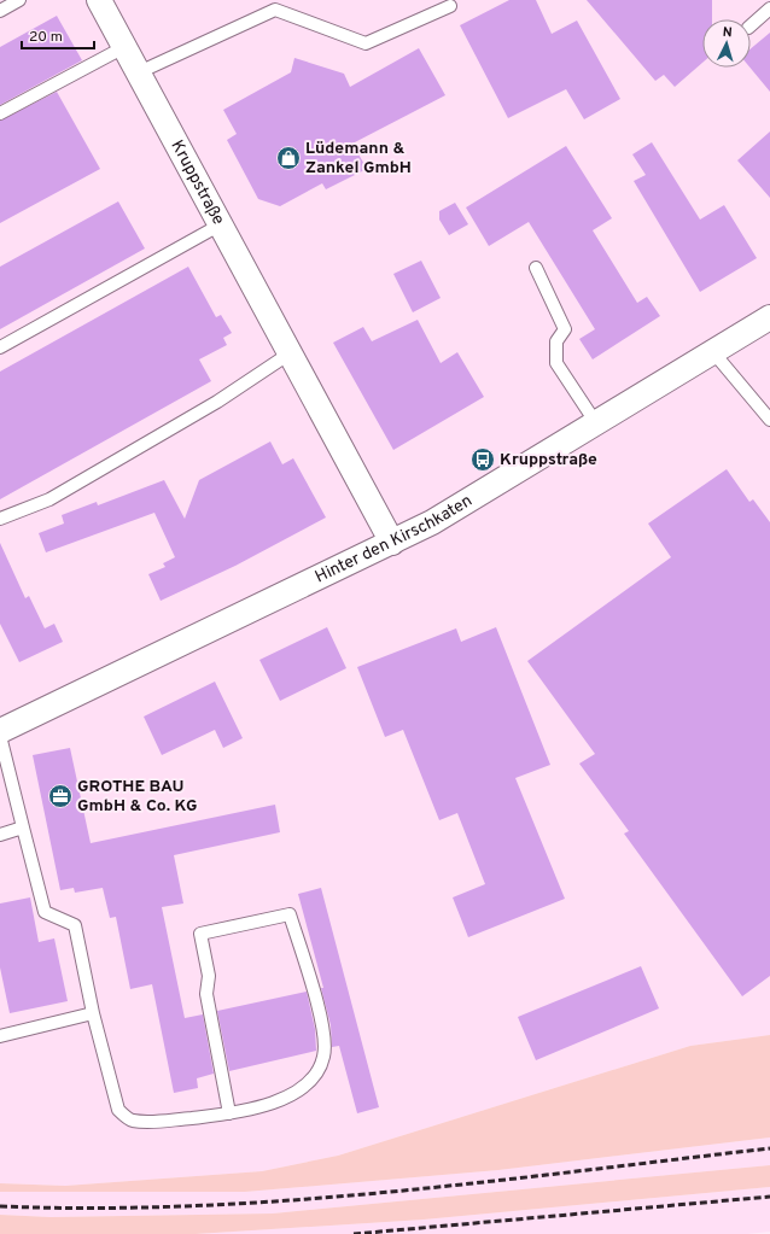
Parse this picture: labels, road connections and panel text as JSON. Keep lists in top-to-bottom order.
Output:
{
  "streets": {
    "street": ["Kruppstraße", "Hinter den Kirschkaten"]
  },
  "crossings": [
    ["Kruppstraße", "Hinter den Kirschkaten"]
  ],
  "places": {
    "shop": ["Lüdemann & Zankel GmbH"],
    "bus stop": ["Kruppstraße"],
    "office": ["GROTHE BAU GmbH & Co. KG"]
  },
  "scale_bar": "20 m",
  "north": "top"
}
